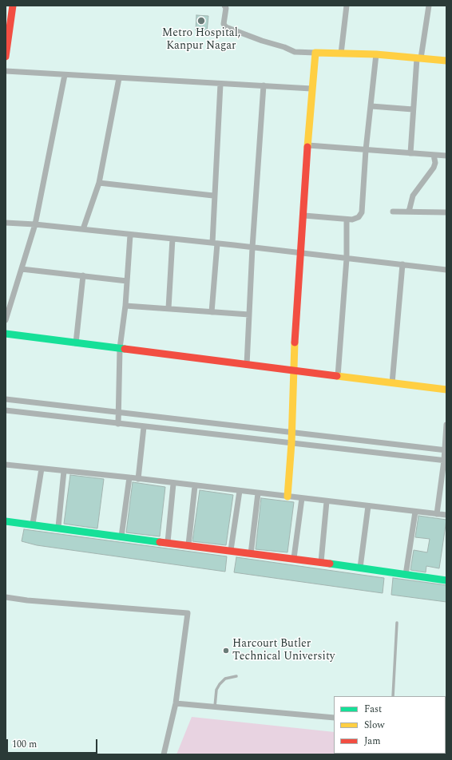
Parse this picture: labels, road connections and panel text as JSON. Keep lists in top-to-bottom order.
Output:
{
  "places": ["Metro Hospital, Kanpur Nagar", "Harcourt Butler Technical University"],
  "legend": ["Fast", "Slow", "Jam"],
  "scale_bar": "100 m"
}
